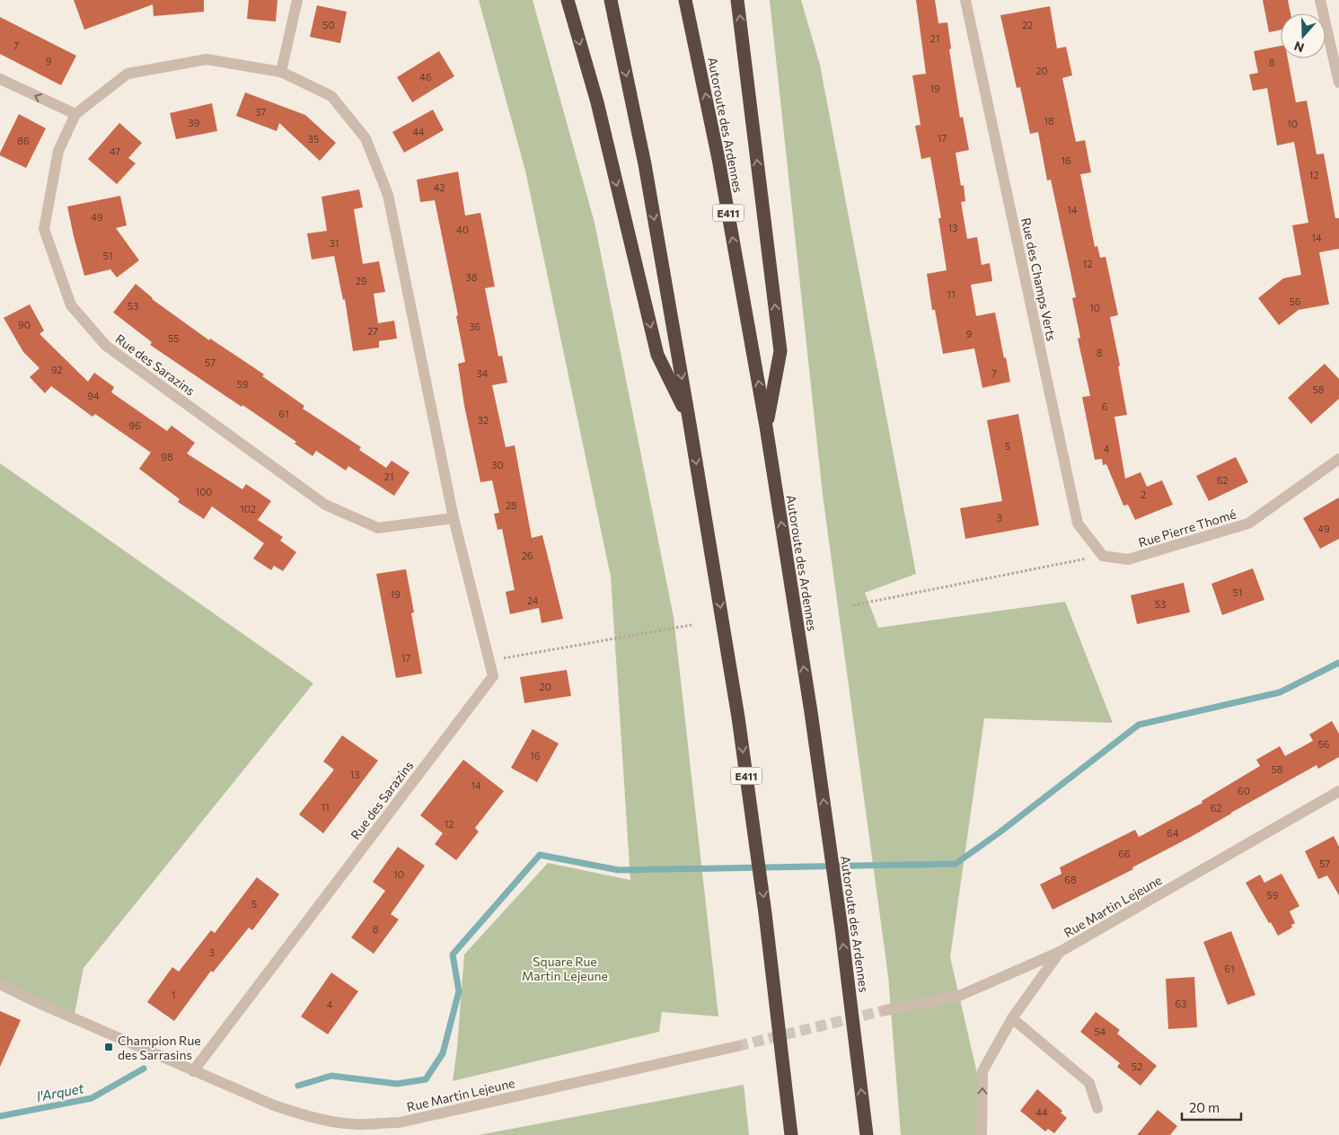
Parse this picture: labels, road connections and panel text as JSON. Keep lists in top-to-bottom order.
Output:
{
  "streets": {
    "highway": ["Autoroute des Ardennes", "E411"],
    "street": [
      "Rue des Champs Verts",
      "Rue des Sarazins",
      "Rue Pierre Thomé",
      "Rue Martin Lejeune"
    ]
  },
  "crossings": [
    ["Rue des Champs Verts", "Rue Pierre Thomé"],
    ["Rue des Sarazins", "Rue Martin Lejeune"]
  ],
  "water": ["l'Arquet"],
  "parks": ["Square Rue Martin Lejeune"],
  "places": {
    "transit": ["Champion Rue des Sarrasins"]
  },
  "house_numbers": [
    "50",
    "22",
    "21",
    "7",
    "9",
    "8",
    "20",
    "46",
    "19",
    "37",
    "18",
    "39",
    "10",
    "44",
    "17",
    "35",
    "86",
    "47",
    "16",
    "12",
    "42",
    "14",
    "49",
    "13",
    "40",
    "14",
    "31",
    "51",
    "12",
    "38",
    "29",
    "11",
    "56",
    "53",
    "10",
    "90",
    "36",
    "27",
    "9",
    "55",
    "8",
    "57",
    "92",
    "34",
    "7",
    "59",
    "58",
    "94",
    "6",
    "61",
    "32",
    "96",
    "5",
    "4",
    "98",
    "30",
    "21",
    "62",
    "100",
    "2",
    "28",
    "102",
    "3",
    "49",
    "26",
    "51",
    "19",
    "24",
    "53",
    "17",
    "20",
    "56",
    "16",
    "58",
    "13",
    "14",
    "60",
    "11",
    "62",
    "12",
    "64",
    "66",
    "57",
    "10",
    "68",
    "59",
    "5",
    "8",
    "3",
    "61",
    "1",
    "63",
    "4",
    "54",
    "52",
    "44"
  ],
  "scale_bar": "20 m",
  "north": "bottom"
}
